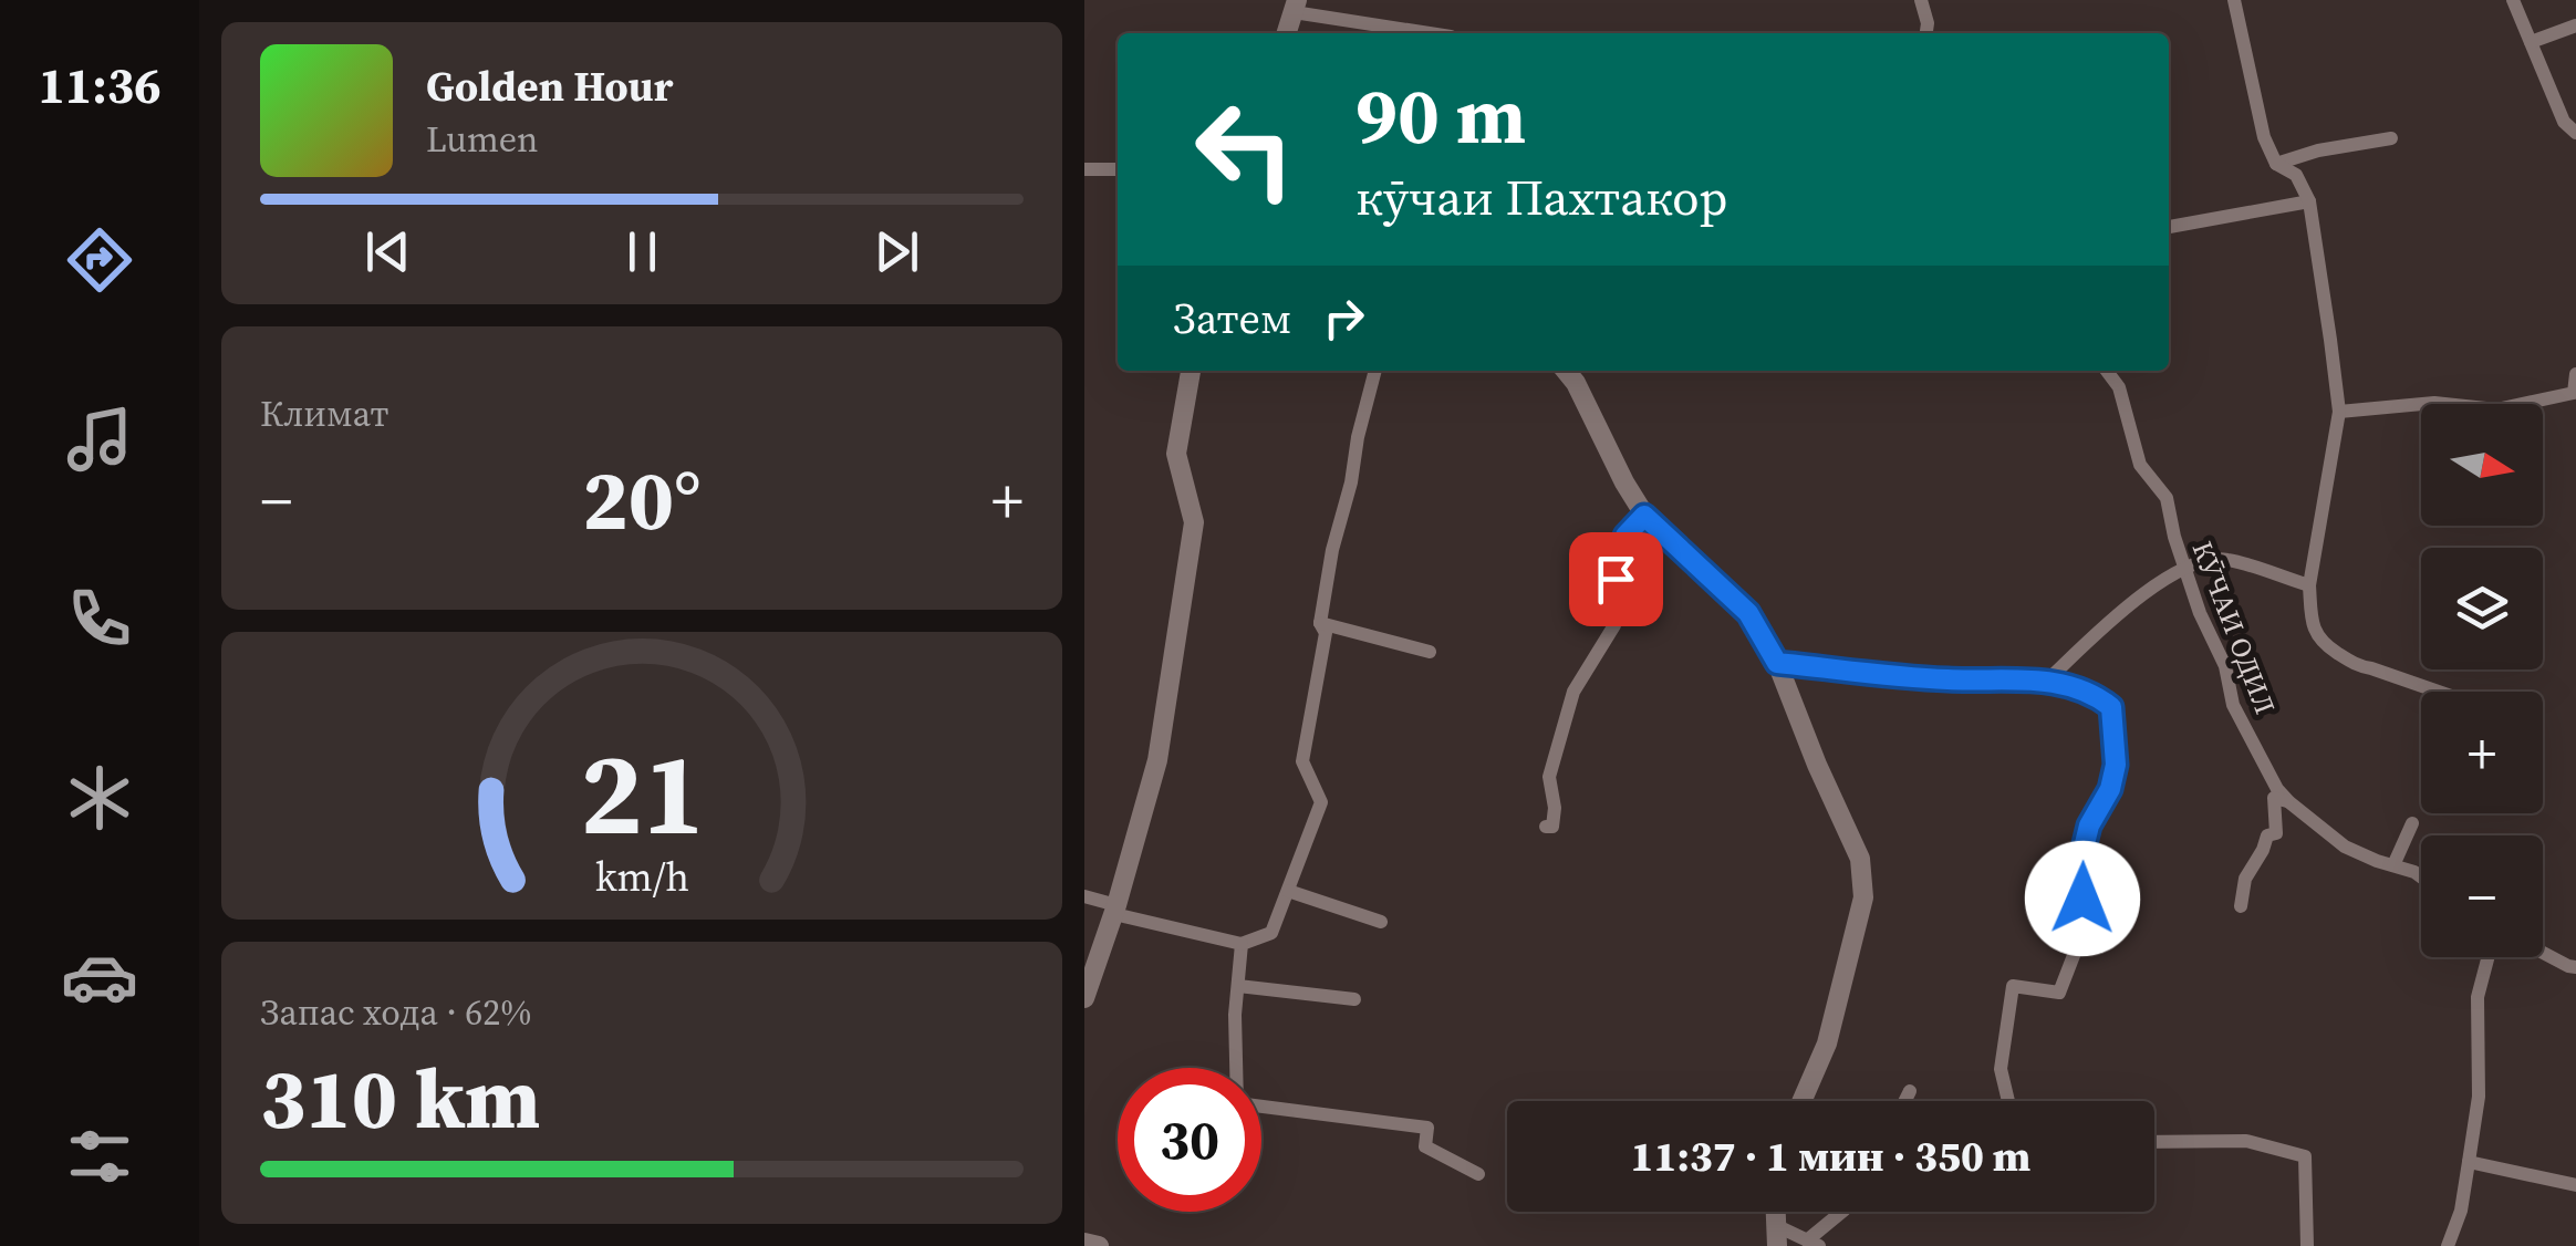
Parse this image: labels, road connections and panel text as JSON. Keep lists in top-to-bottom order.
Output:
{
  "streets": {
    "street": ["КӮЧАИ ОДИЛ"]
  },
  "north": "right",
  "page": {
    "tabs": "11:36",
    "turn": ["90 m", "кӯчаи Пахтакор"],
    "song": ["Golden Hour", "Lumen"],
    "then": "Затем",
    "tile": [
      "Климат",
      ["Запас хода · 62%", "310 km"]
    ],
    "map_buttons": ["+", "−"],
    "heat": ["−", "20°", "+"],
    "limit": "30",
    "trip": "11:37 · 1 мин · 350 m",
    "gauge": ["21", "km/h"]
  }
}
